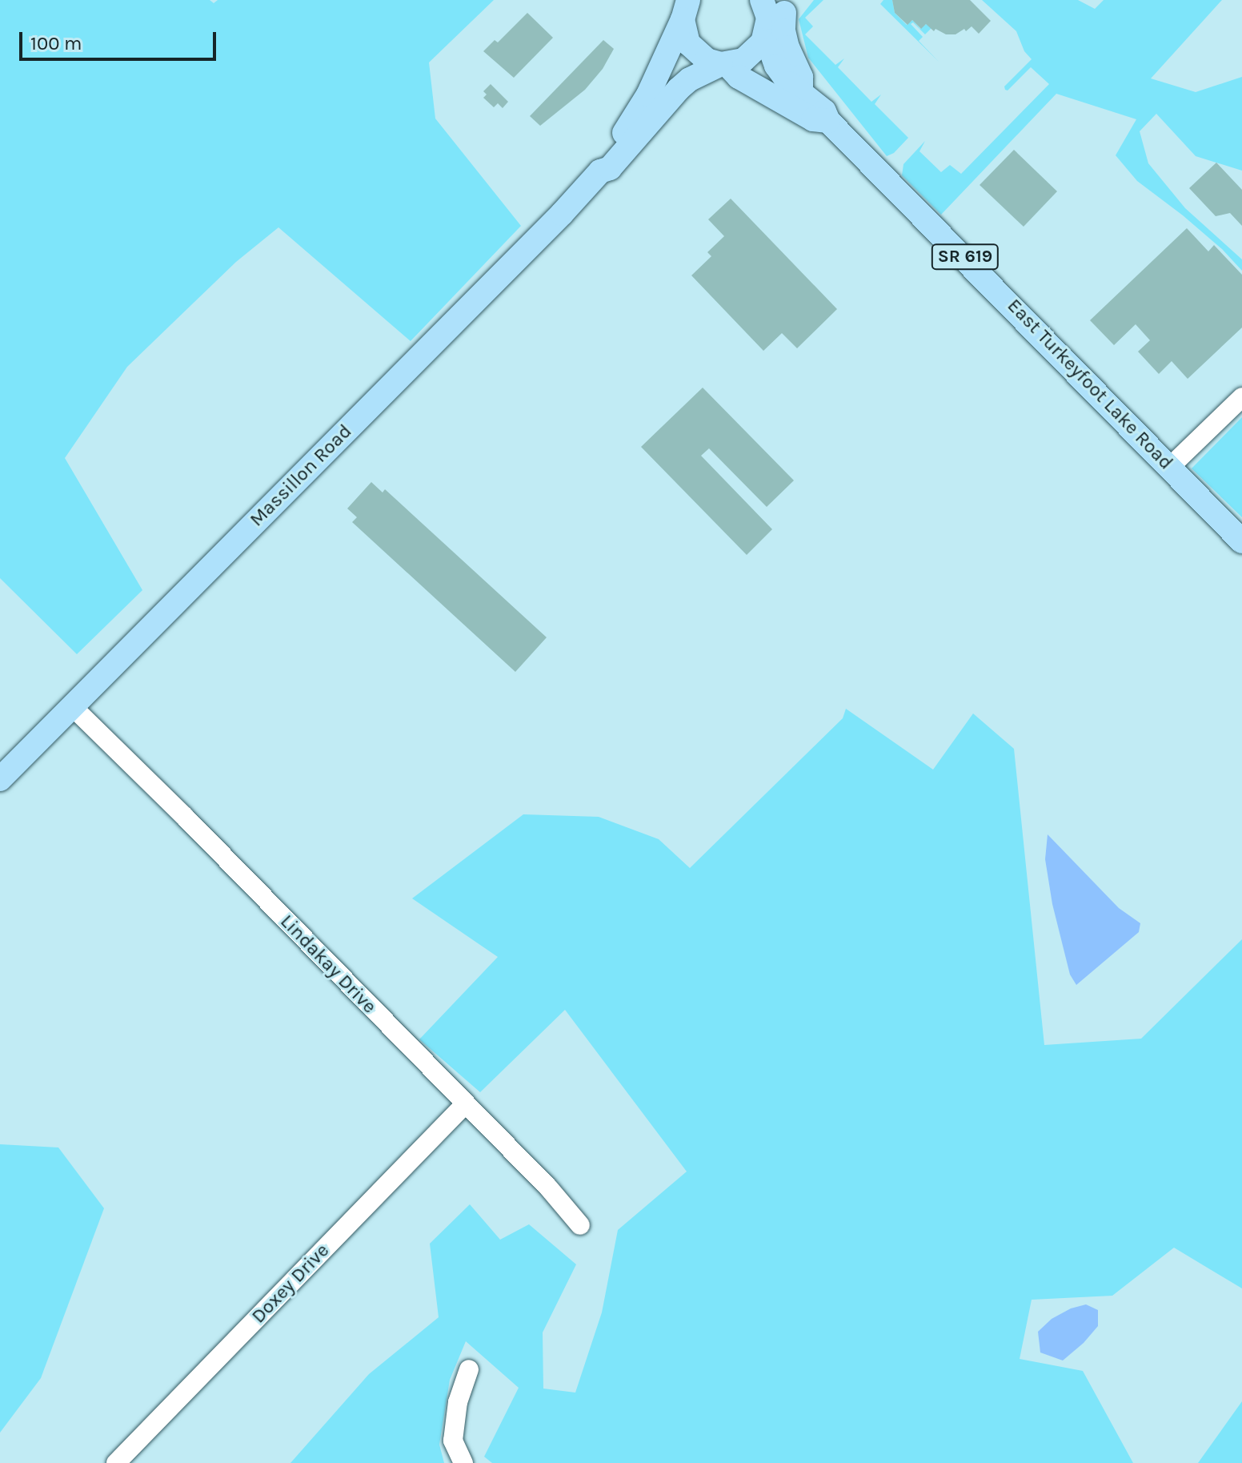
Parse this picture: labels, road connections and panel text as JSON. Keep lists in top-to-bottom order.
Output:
{
  "streets": {
    "main road": ["SR 619", "East Turkeyfoot Lake Road", "Massillon Road"],
    "street": ["Lindakay Drive", "Doxey Drive"]
  },
  "crossings": [
    ["East Turkeyfoot Lake Road", "Massillon Road"],
    ["Massillon Road", "Lindakay Drive"],
    ["Lindakay Drive", "Doxey Drive"]
  ],
  "scale_bar": "100 m"
}
